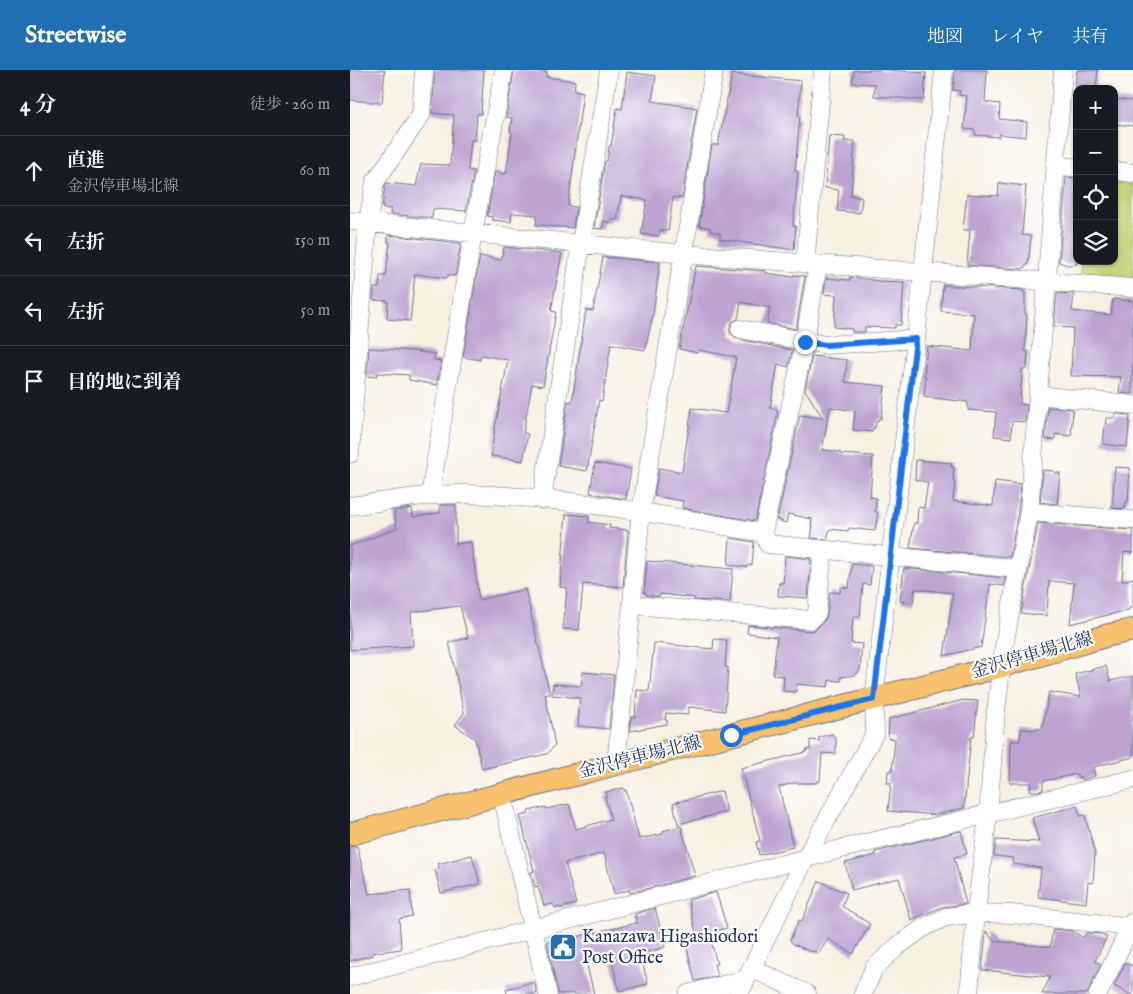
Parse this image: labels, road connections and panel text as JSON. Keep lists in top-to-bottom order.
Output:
{
  "streets": {
    "main road": ["金沢停車場北線"]
  },
  "places": {
    "public building": ["Kanazawa Higashiodori Post Office"]
  },
  "page": {
    "header": "Streetwise",
    "nav": ["地図", "レイヤ", "共有"],
    "heading": ["4 分", "徒歩 · 260 m"],
    "map_buttons": ["+", "−"],
    "list": [
      ["直進", "金沢停車場北線", "60 m"],
      ["左折", "150 m"],
      ["左折", "50 m"],
      "目的地に到着"
    ]
  }
}
